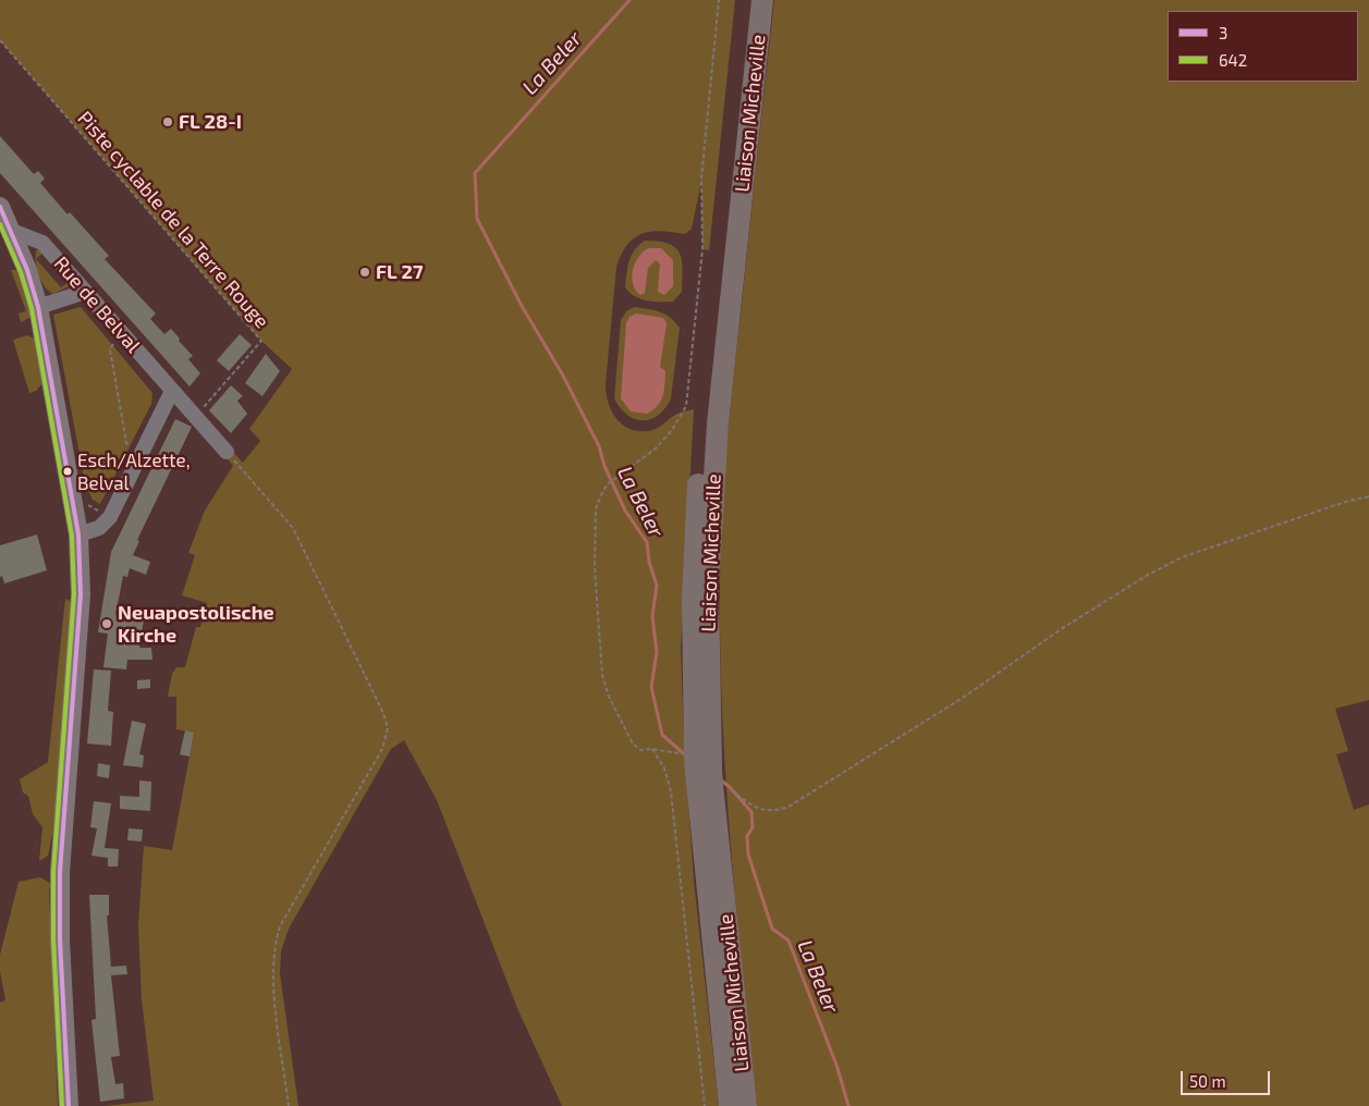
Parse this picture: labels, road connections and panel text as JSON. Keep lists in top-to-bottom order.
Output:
{
  "streets": {
    "highway": ["Liaison Micheville"],
    "main road": ["Rue de Belval"],
    "path": ["Piste cyclable de la Terre Rouge"]
  },
  "crossings": [
    ["Piste cyclable de la Terre Rouge", "Rue de Belval"]
  ],
  "water": ["La Beler"],
  "places": [
    "FL 28-I",
    "FL 27",
    "Esch/Alzette, Belval",
    "Neuapostolische Kirche"
  ],
  "lines": ["transit line 3", "transit line 642"],
  "legend": ["3", "642"],
  "scale_bar": "50 m"
}
